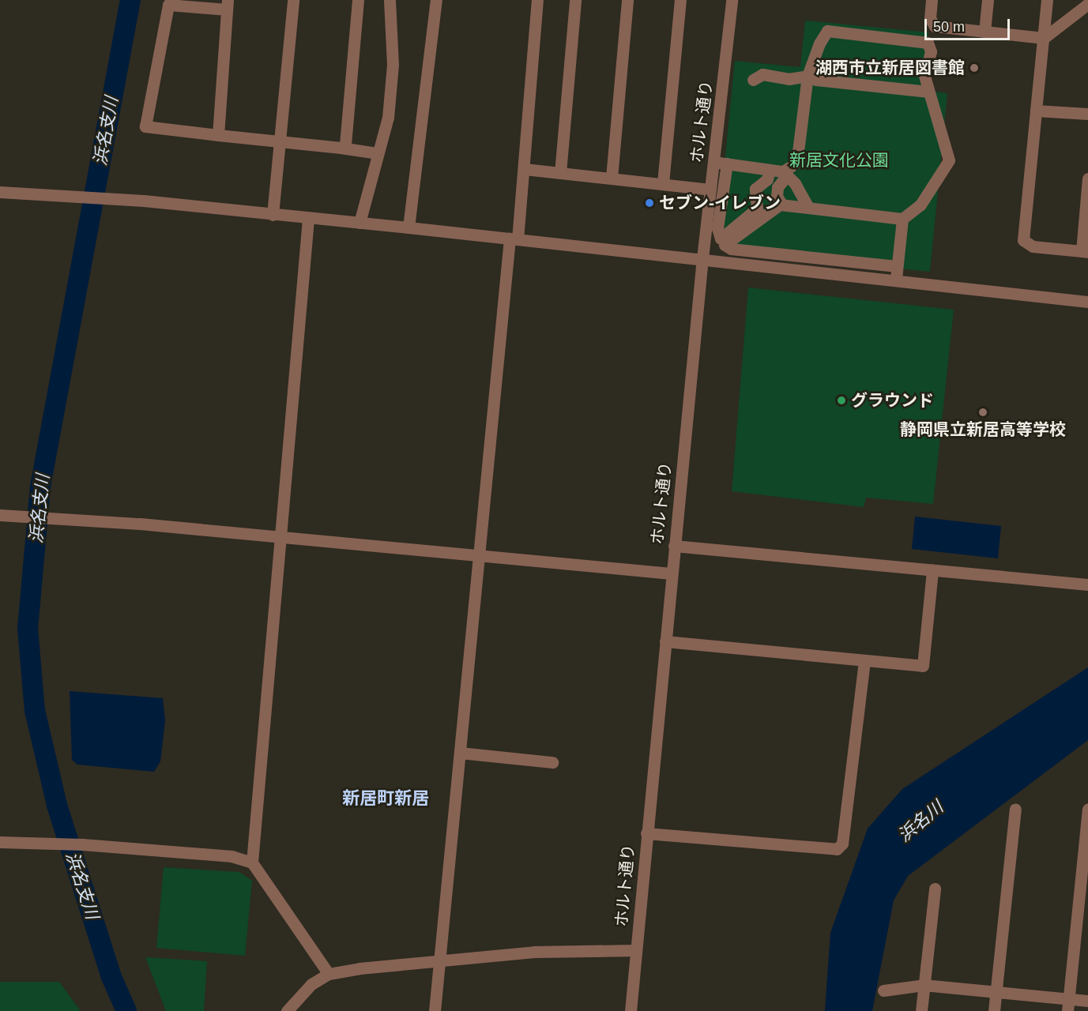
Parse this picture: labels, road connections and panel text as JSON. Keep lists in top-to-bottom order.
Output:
{
  "streets": {
    "street": ["ホルト通り"]
  },
  "districts": ["新居町新居"],
  "water": ["浜名支川", "浜名川"],
  "parks": ["新居文化公園"],
  "places": [
    "湖西市立新居図書館",
    "セブン-イレブン",
    "グラウンド",
    "静岡県立新居高等学校"
  ],
  "scale_bar": "50 m"
}
